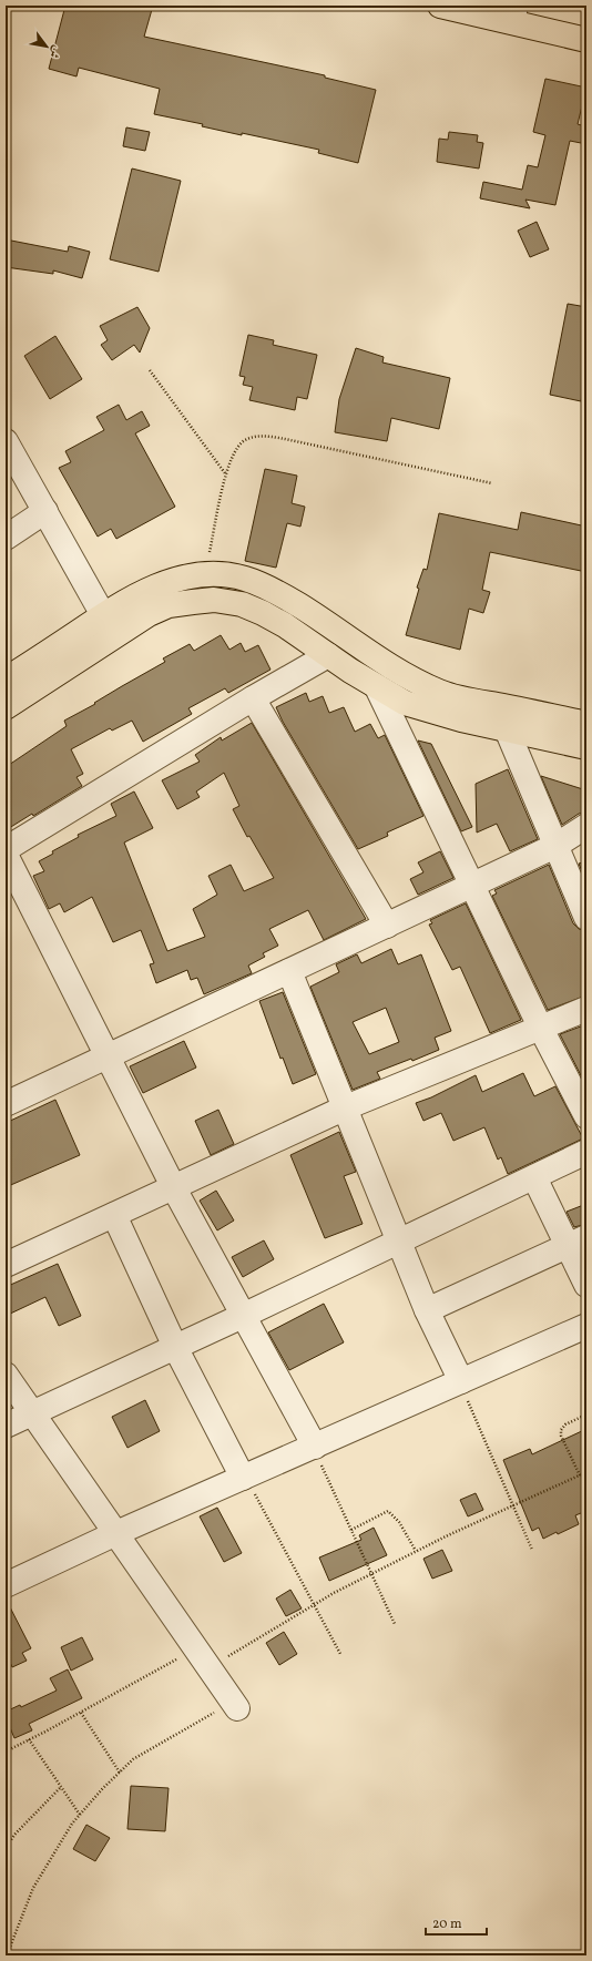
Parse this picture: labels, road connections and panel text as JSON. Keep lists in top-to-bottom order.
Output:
{
  "scale_bar": "20 m",
  "north": "bottom right"
}
